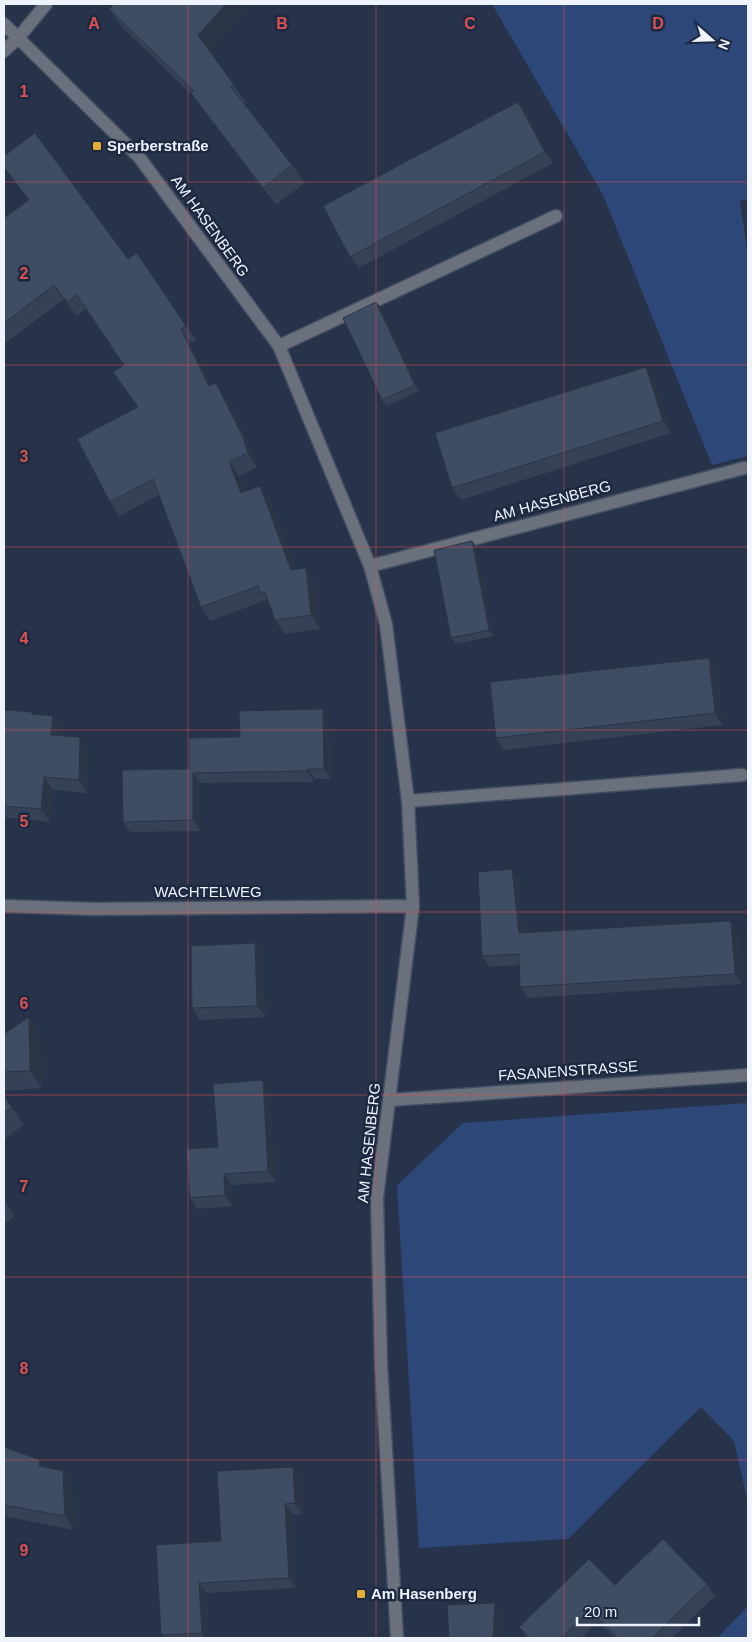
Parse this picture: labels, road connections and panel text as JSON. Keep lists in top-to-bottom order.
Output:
{
  "streets": {
    "street": ["AM HASENBERG", "WACHTELWEG", "FASANENSTRASSE"]
  },
  "crossings": [
    ["AM HASENBERG", "WACHTELWEG"],
    ["AM HASENBERG", "FASANENSTRASSE"]
  ],
  "places": {
    "transit": ["Sperberstraße", "Am Hasenberg"]
  },
  "scale_bar": "20 m",
  "north": "right",
  "grid": {
    "columns": [
      "A",
      "B",
      "C",
      "D"
    ],
    "rows": [
      "1",
      "2",
      "3",
      "4",
      "5",
      "6",
      "7",
      "8",
      "9"
    ]
  }
}
